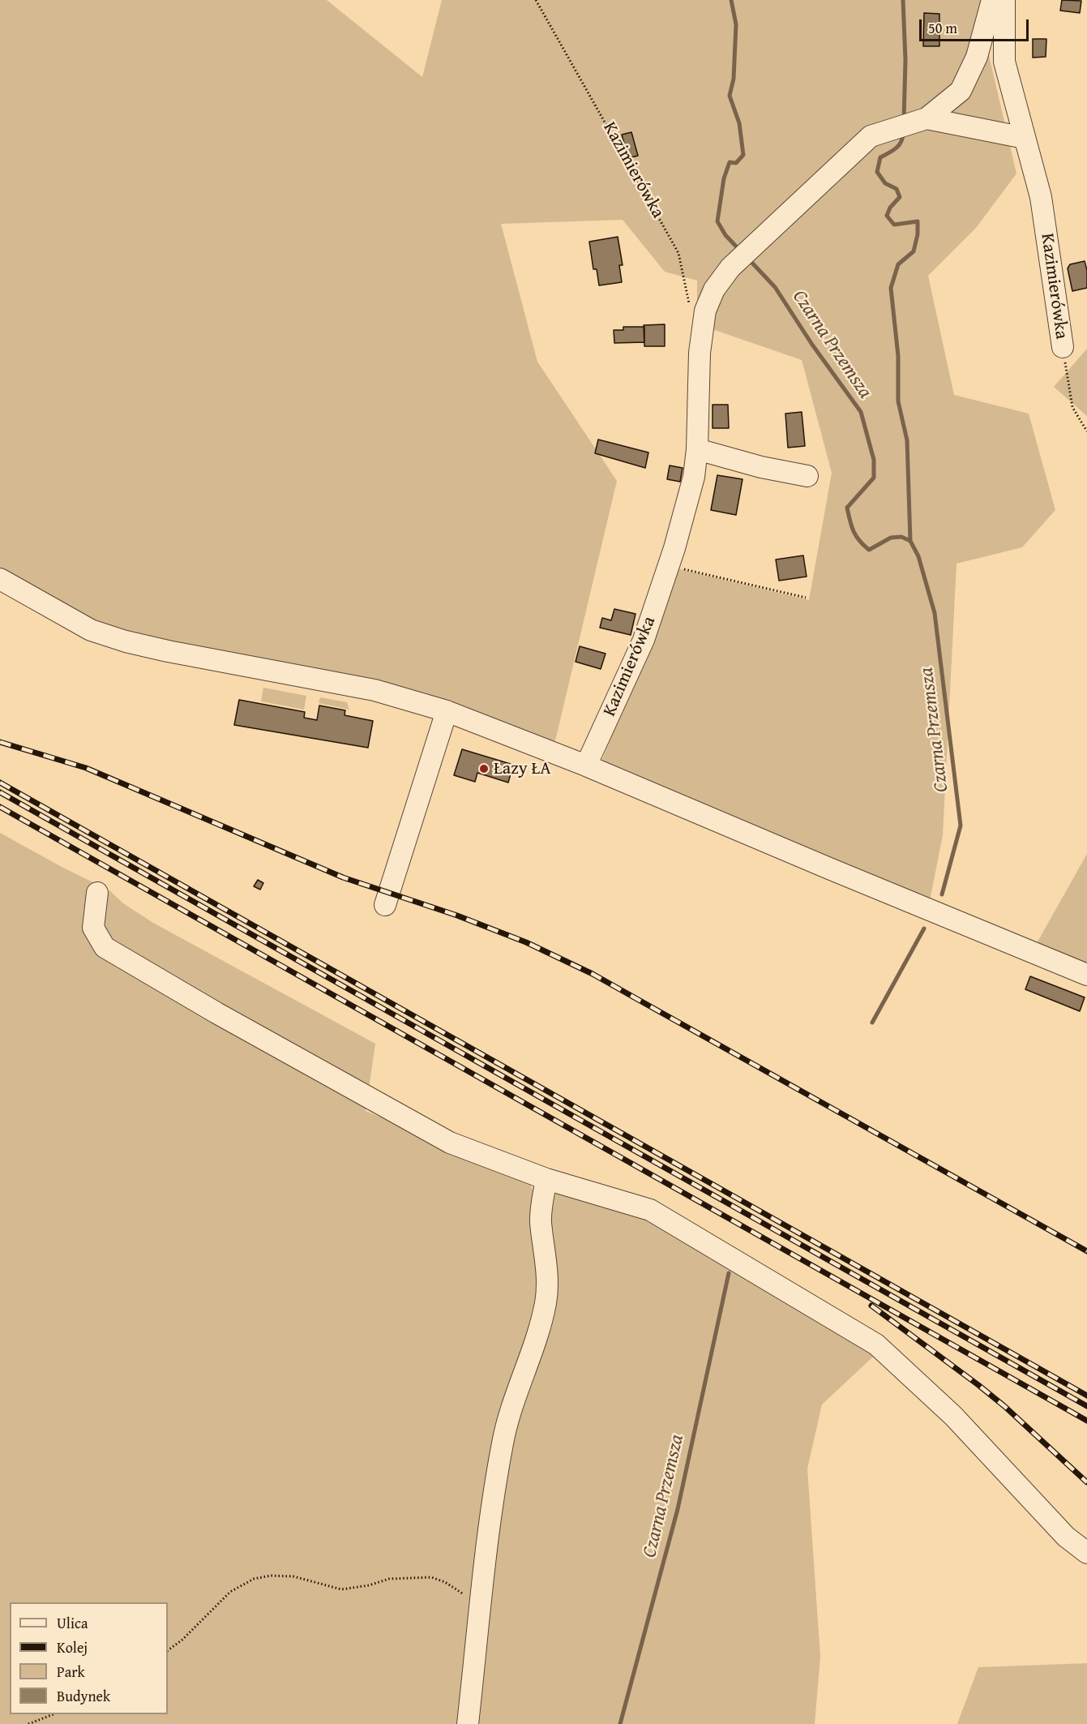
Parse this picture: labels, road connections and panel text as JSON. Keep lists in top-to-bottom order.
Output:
{
  "streets": {
    "street": ["Kazimierówka"]
  },
  "water": ["Czarna Przemsza"],
  "places": ["Łazy ŁA"],
  "legend": [
    "Ulica",
    "Kolej",
    "Park",
    "Budynek"
  ],
  "scale_bar": "50 m"
}
